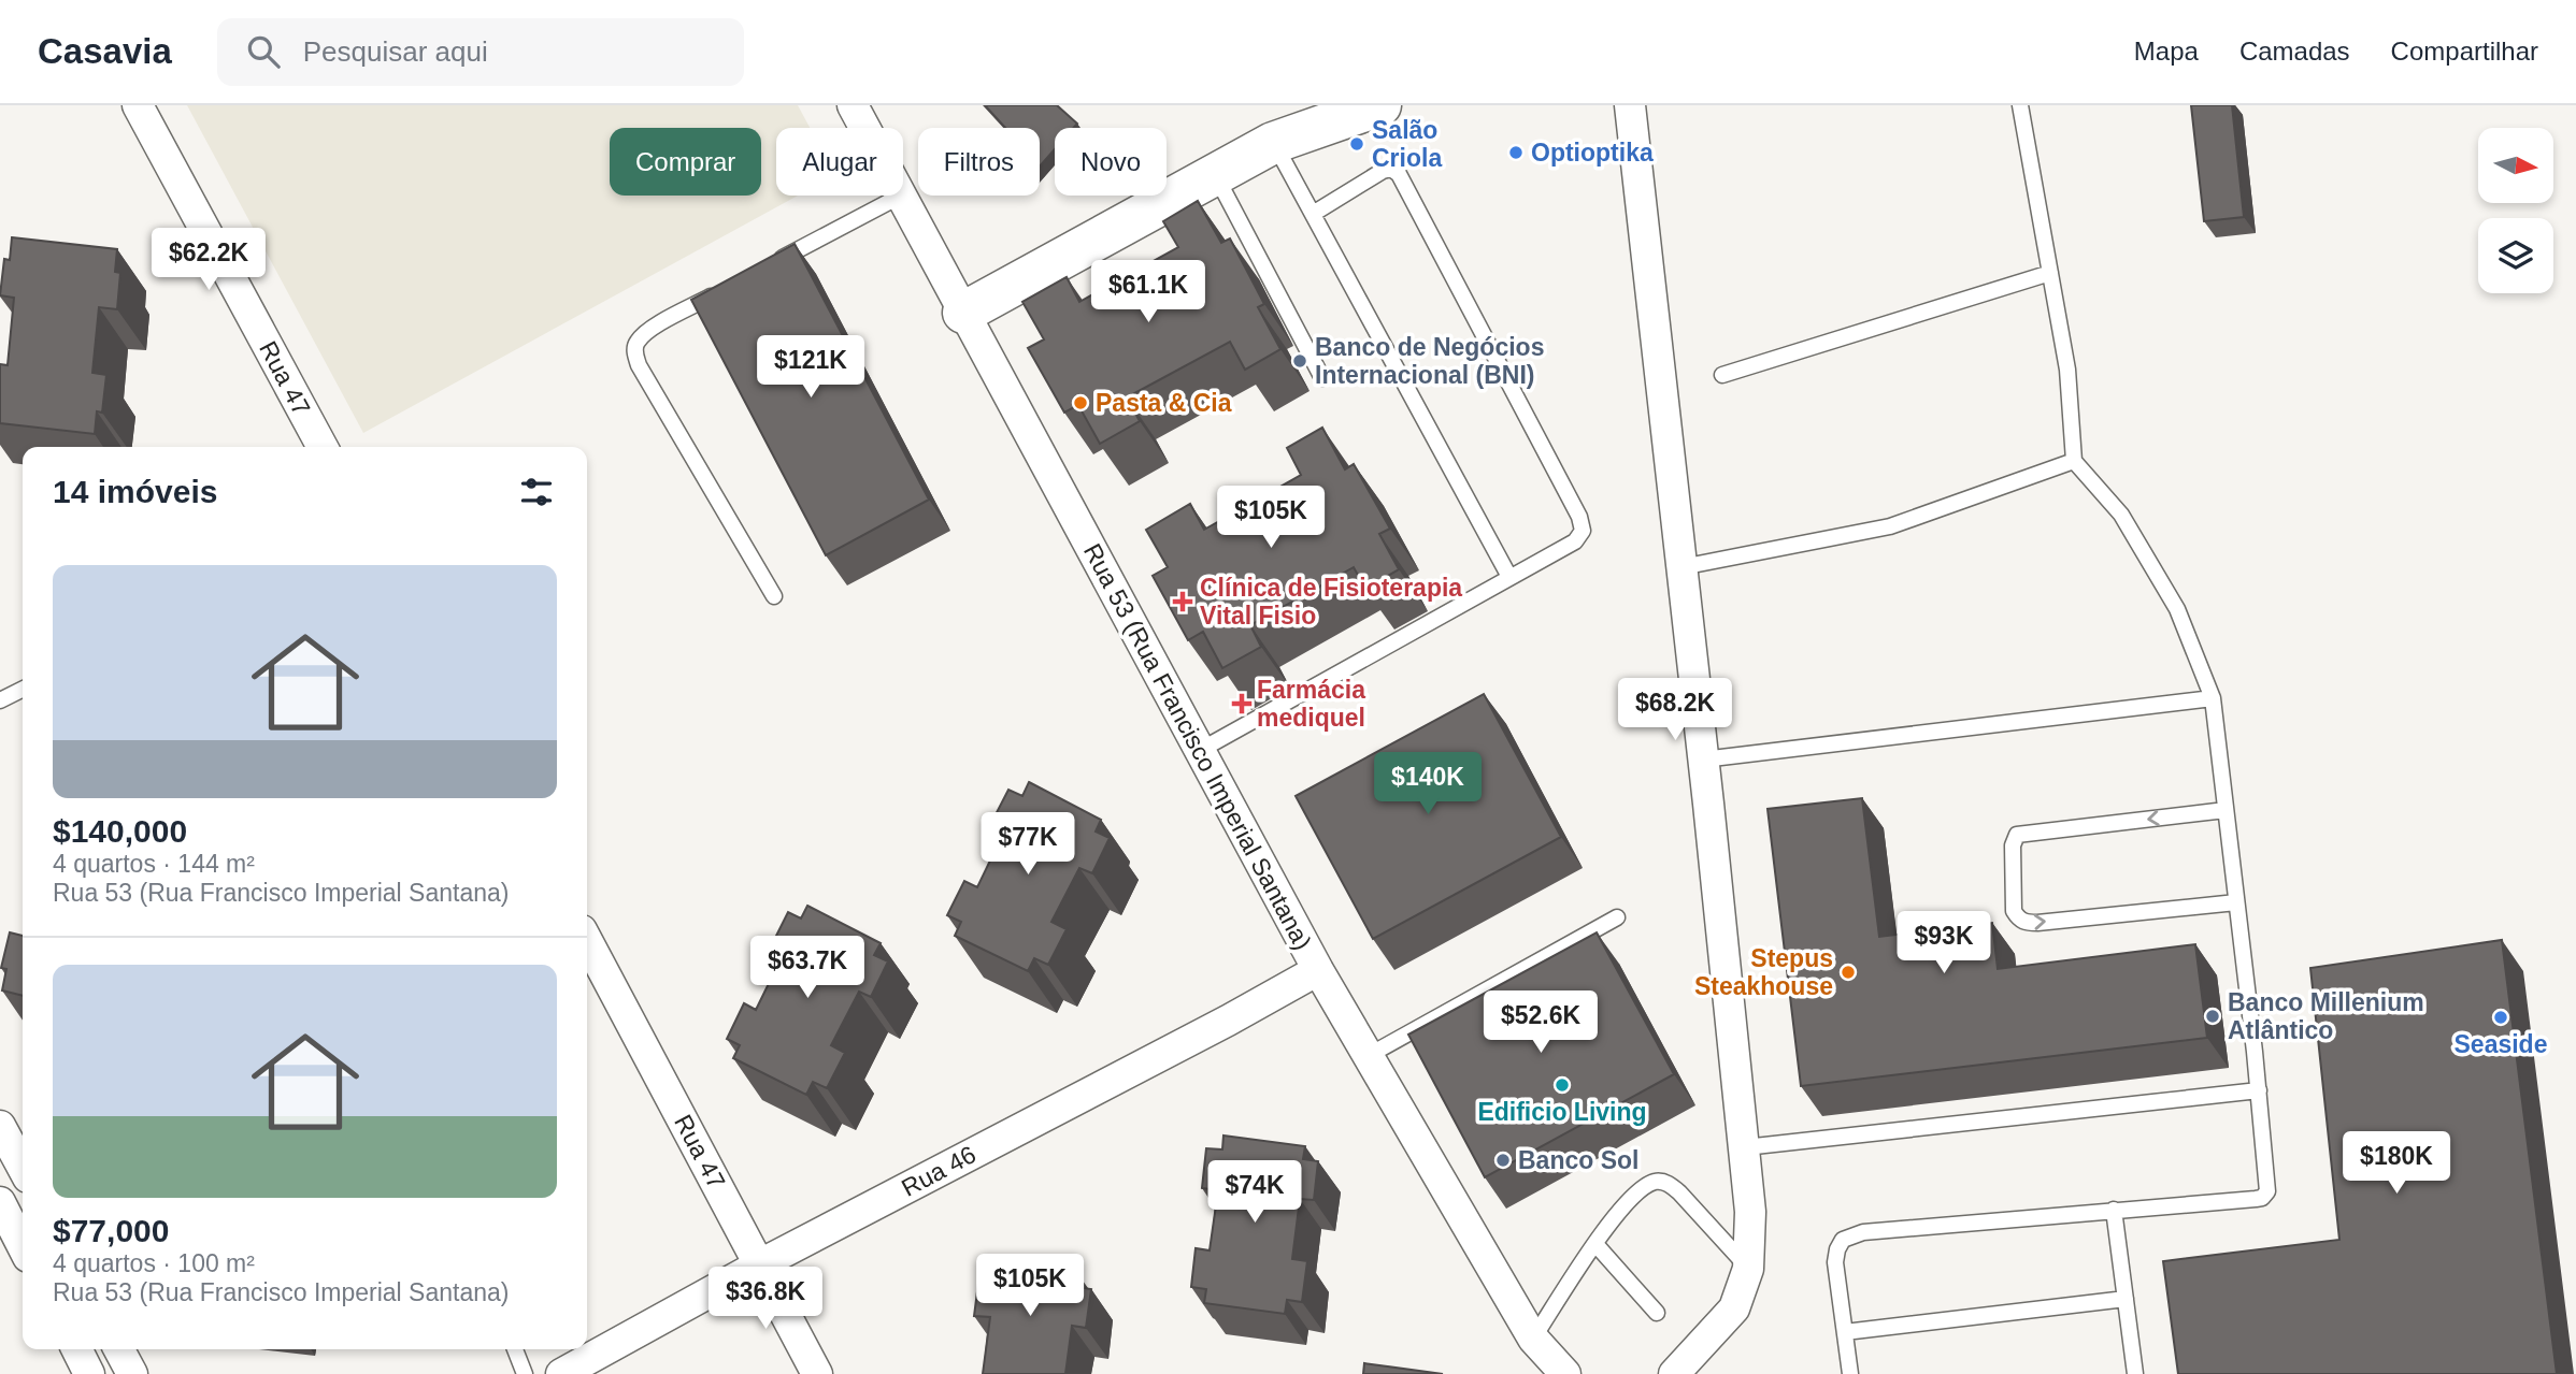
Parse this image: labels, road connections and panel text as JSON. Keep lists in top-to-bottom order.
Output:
{
  "streets": {
    "street": ["Rua 47", "Rua 53 (Rua Francisco Imperial Santana)", "Rua 46"]
  },
  "crossings": [
    ["Rua 47", "Rua 46"],
    ["Rua 53 (Rua Francisco Imperial Santana)", "Rua 46"]
  ],
  "places": {
    "other": [
      "Salão Criola",
      "Optioptika",
      "Banco de Negócios Internacional (BNI)",
      "Pasta & Cia",
      "Stepus Steakhouse",
      "Banco Millenium Atlântico",
      "Seaside",
      "Edificio Living",
      "Banco Sol"
    ],
    "health": ["Clínica de Fisioterapia Vital Fisio", "Farmácia mediquel"]
  },
  "north": "right",
  "page": {
    "header": "Casavia",
    "search": "Pesquisar aqui",
    "nav": ["Mapa", "Camadas", "Compartilhar"],
    "chip": [
      "Comprar",
      "Alugar",
      "Filtros",
      "Novo"
    ],
    "price": [
      "$62.2K",
      "$61.1K",
      "$121K",
      "$105K",
      "$68.2K",
      "$140K",
      "$77K",
      "$93K",
      "$63.7K",
      "$52.6K",
      "$180K",
      "$74K",
      "$105K",
      "$36.8K"
    ],
    "heading": "14 imóveis",
    "list": [
      {
        "name": "$140,000",
        "note": "4 quartos · 144 m² · Rua 53 (Rua Francisco Imperial Santana)"
      },
      {
        "name": "$77,000",
        "note": "4 quartos · 100 m² · Rua 53 (Rua Francisco Imperial Santana)"
      }
    ]
  }
}
